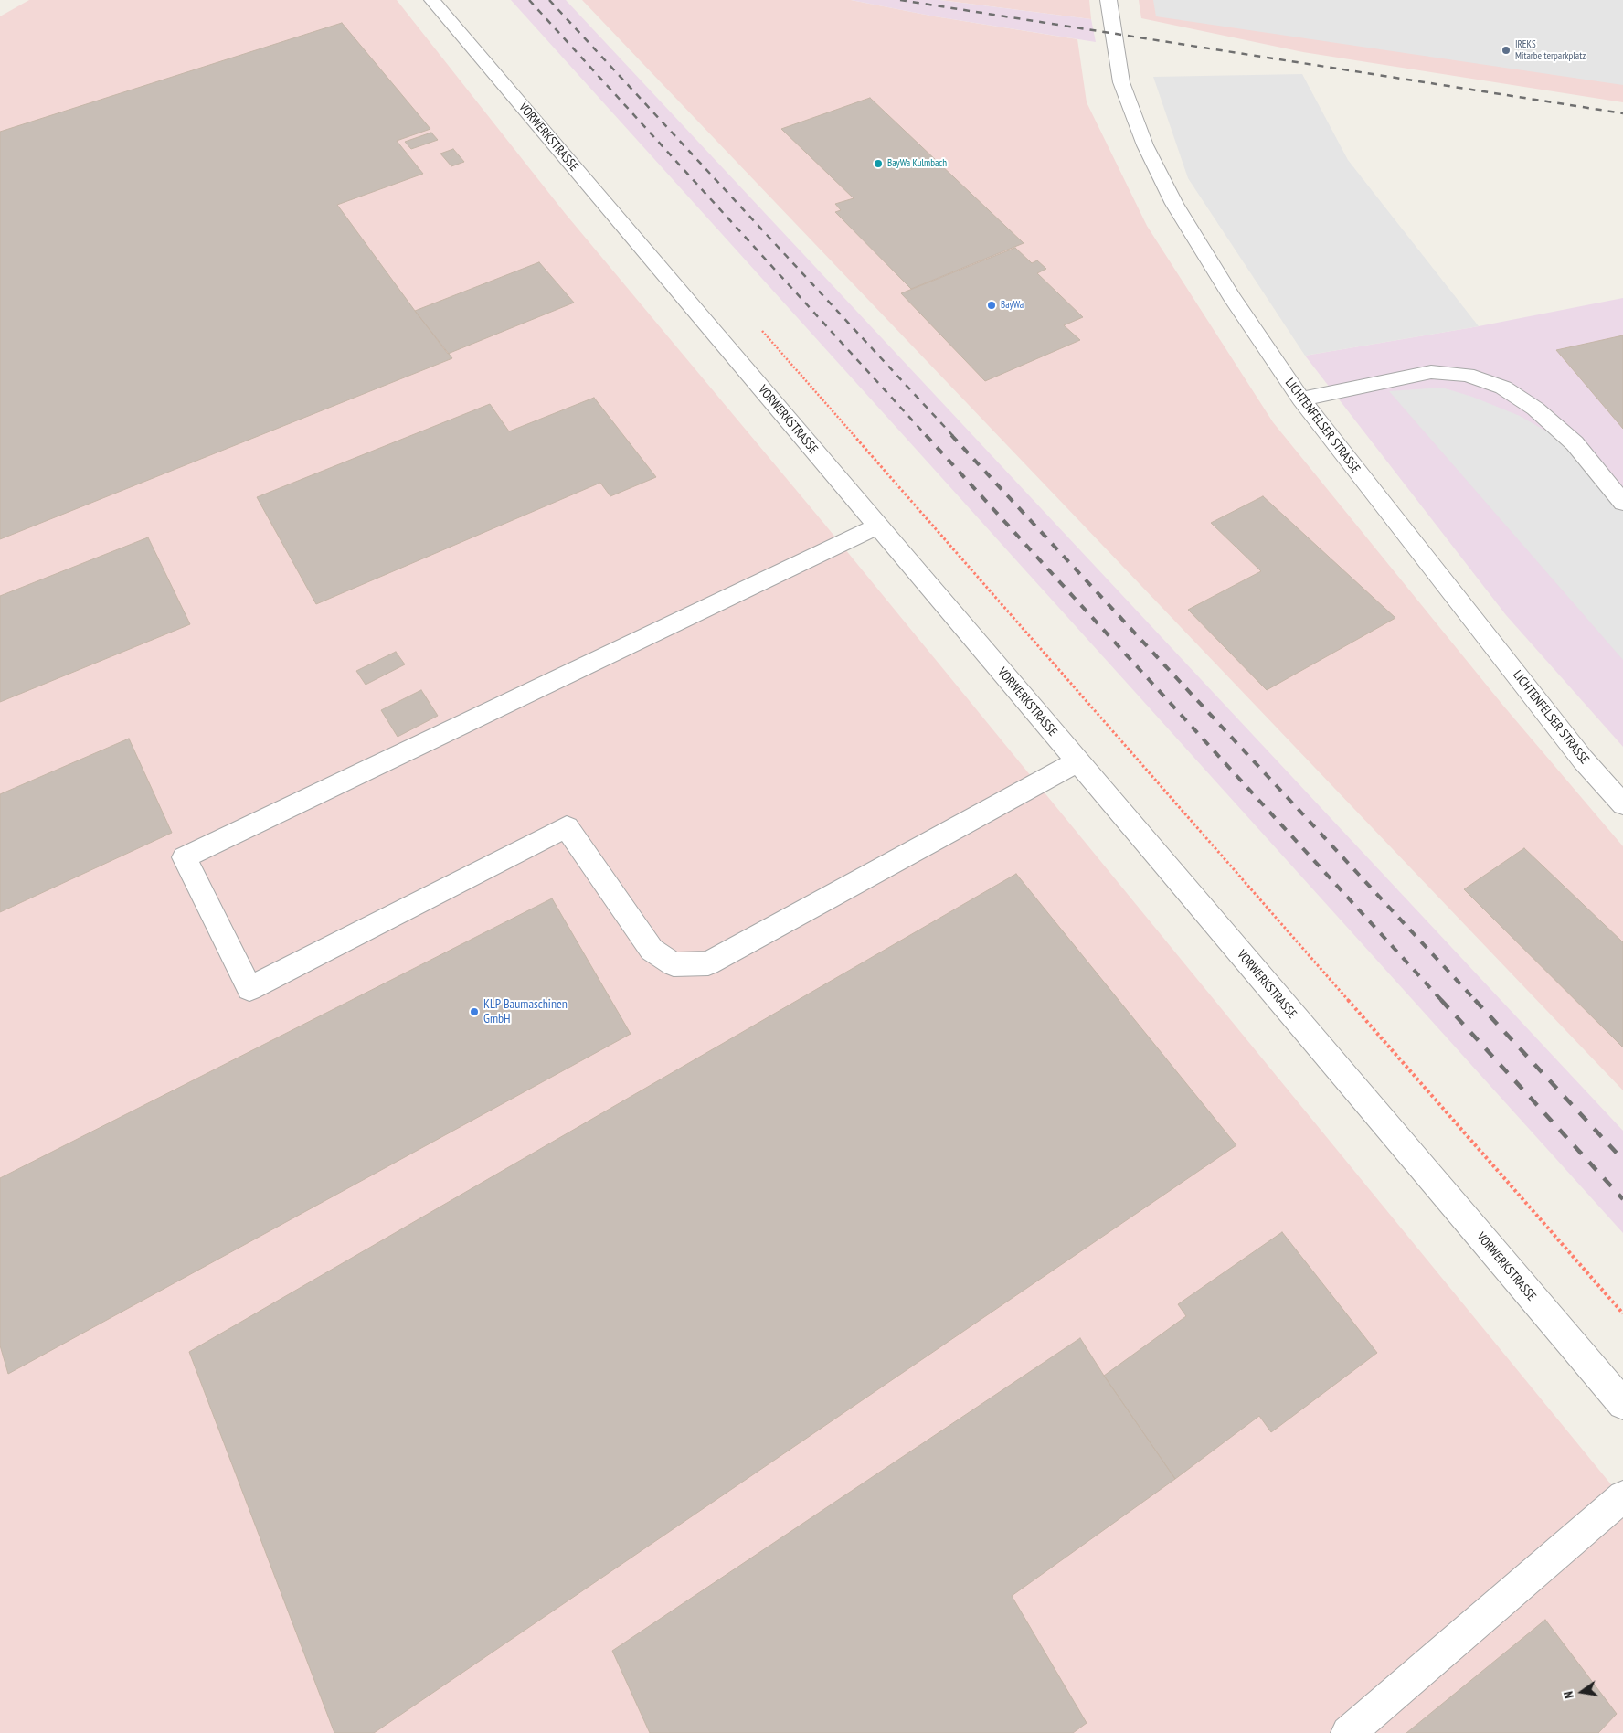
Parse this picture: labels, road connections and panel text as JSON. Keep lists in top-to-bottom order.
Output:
{
  "streets": {
    "street": ["VORWERKSTRASSE", "LICHTENFELSER STRASSE"]
  },
  "places": [
    "IREKS Mitarbeiterparkplatz",
    "BayWa Kulmbach",
    "BayWa",
    "KLP Baumaschinen GmbH"
  ],
  "north": "left"
}
